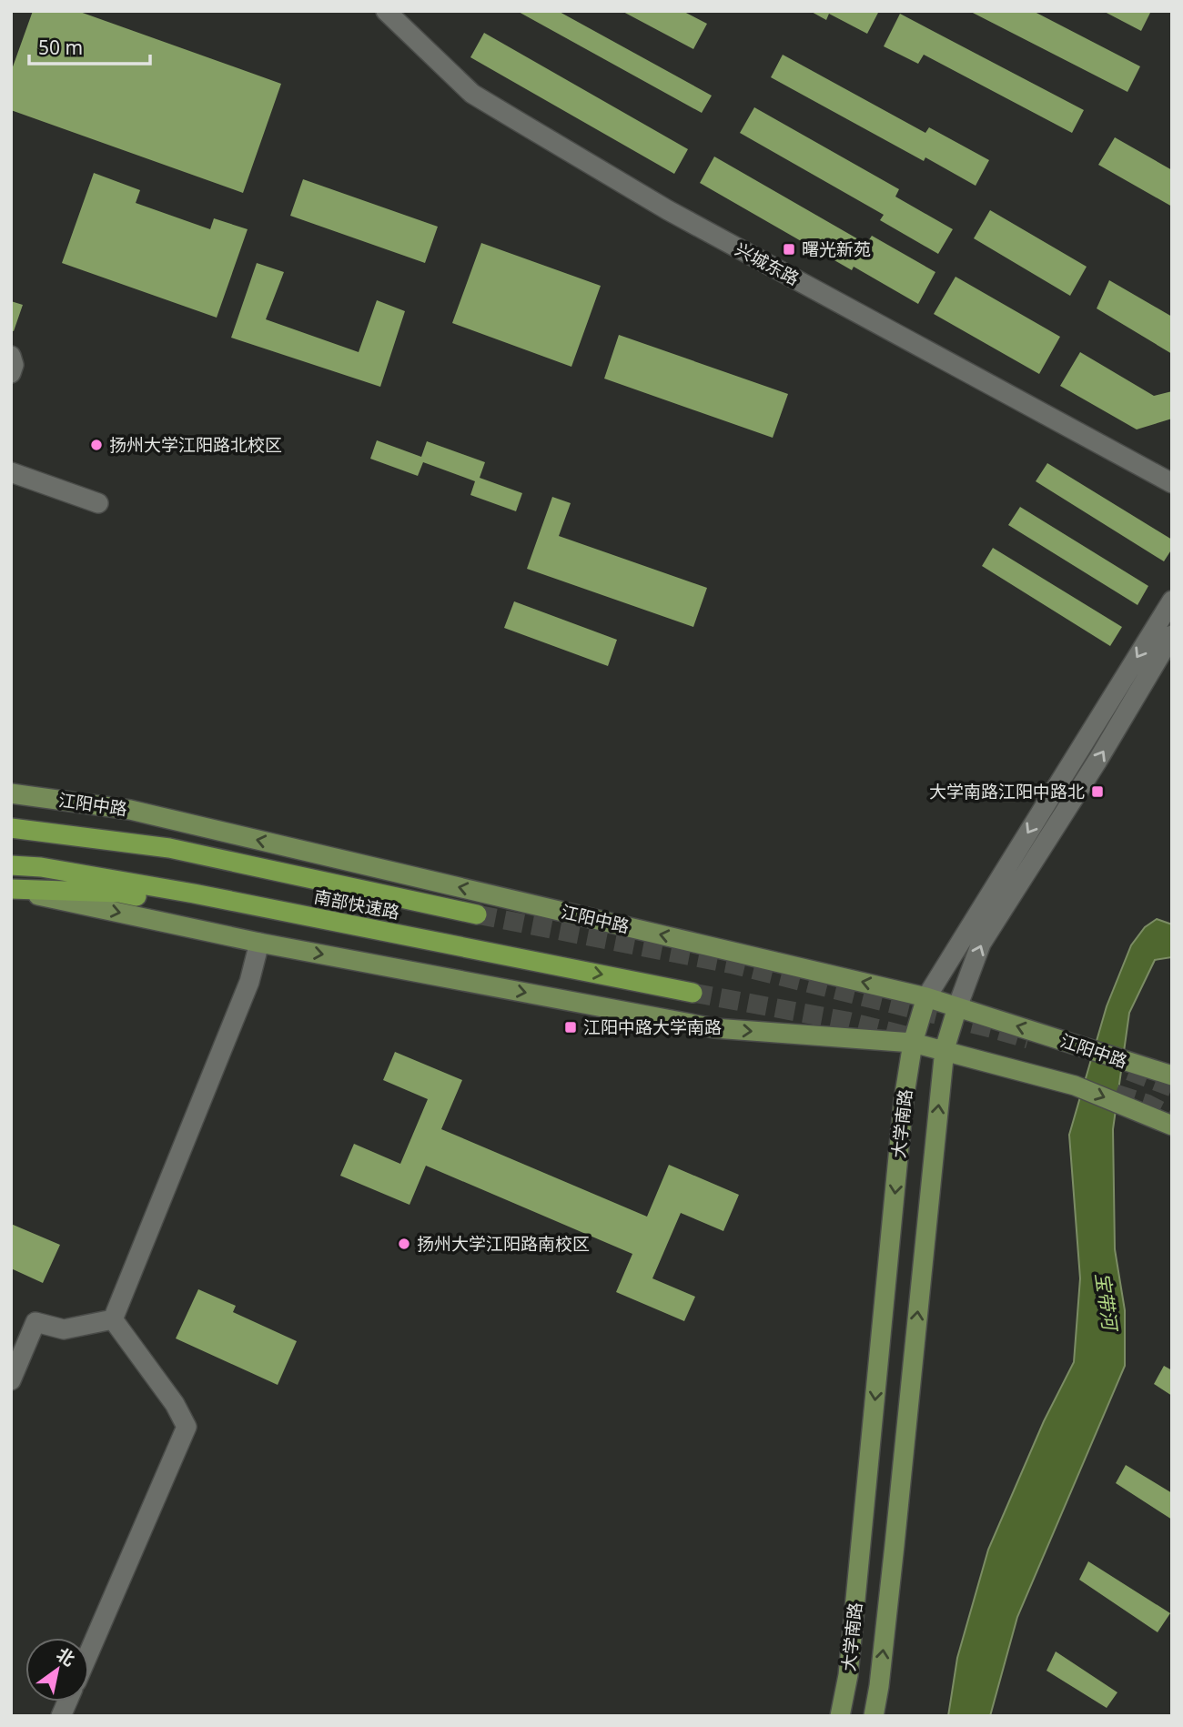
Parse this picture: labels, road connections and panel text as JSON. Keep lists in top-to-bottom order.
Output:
{
  "streets": {
    "highway": ["南部快速路"],
    "main road": ["江阳中路", "大学南路"],
    "street": ["兴城东路"]
  },
  "crossings": [
    ["江阳中路", "大学南路"]
  ],
  "water": ["宝带河"],
  "places": {
    "transit": ["曙光新苑", "大学南路江阳中路北", "江阳中路大学南路"],
    "other": ["扬州大学江阳路北校区", "扬州大学江阳路南校区"]
  },
  "scale_bar": "50 m",
  "north": "top right"
}
